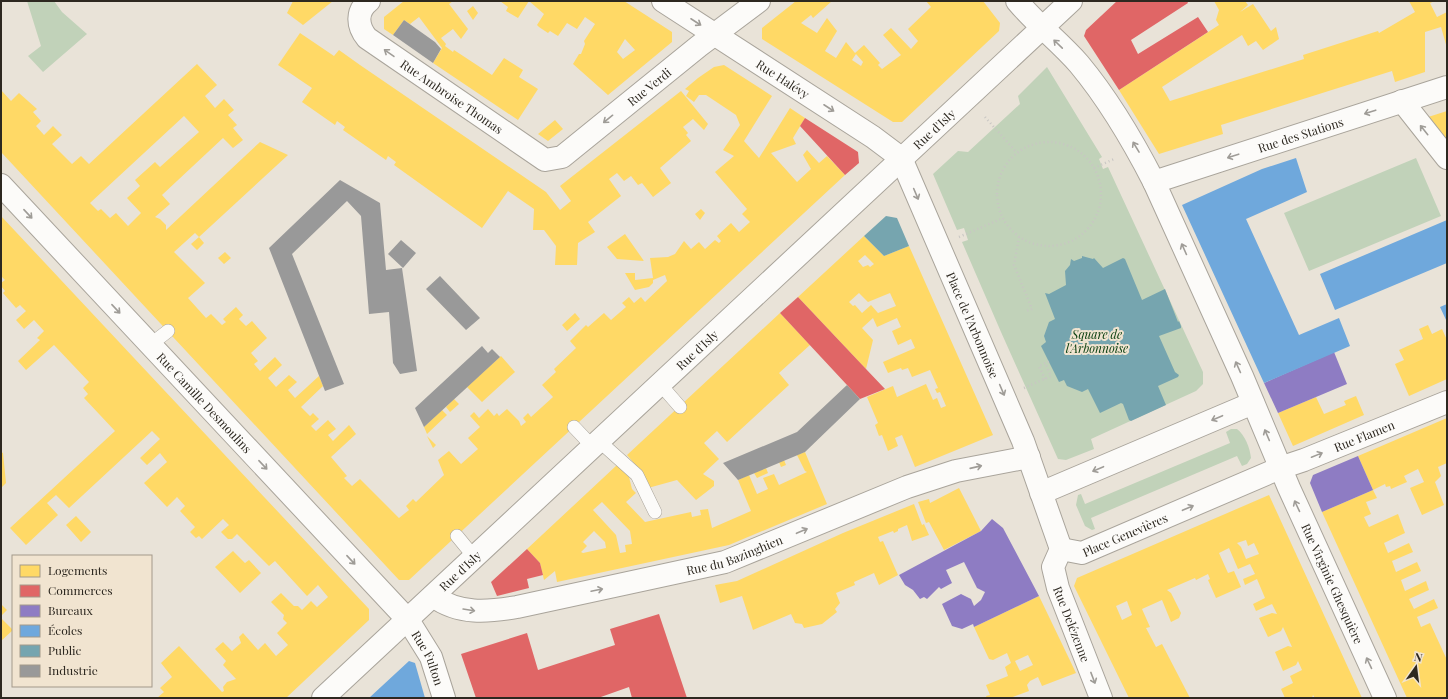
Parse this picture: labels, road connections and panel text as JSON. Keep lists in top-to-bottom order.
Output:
{
  "streets": {
    "street": [
      "Rue Halévy",
      "Rue Verdi",
      "Rue Ambroise Thomas",
      "Rue d'Isly",
      "Rue des Stations",
      "Place de l'Arbonnoise",
      "Rue Camille Desmoulins",
      "Rue Flamen",
      "Place Genevières",
      "Rue du Bazinghien",
      "Rue Virginie Ghesquière",
      "Rue Delézenne",
      "Rue Fulton"
    ]
  },
  "crossings": [
    ["Rue Halévy", "Rue Verdi"],
    ["Rue Halévy", "Rue d'Isly"],
    ["Rue Halévy", "Place de l'Arbonnoise"],
    ["Rue Verdi", "Rue Ambroise Thomas"],
    ["Rue d'Isly", "Place de l'Arbonnoise"],
    ["Rue d'Isly", "Rue Camille Desmoulins"],
    ["Rue d'Isly", "Rue du Bazinghien"],
    ["Rue d'Isly", "Rue Fulton"],
    ["Place de l'Arbonnoise", "Rue du Bazinghien"],
    ["Rue Camille Desmoulins", "Rue Fulton"],
    ["Rue Flamen", "Place Genevières"],
    ["Rue Flamen", "Rue Virginie Ghesquière"],
    ["Place Genevières", "Rue Virginie Ghesquière"],
    ["Place Genevières", "Rue Delézenne"]
  ],
  "one_way": [
    "Rue Halévy",
    "Rue Verdi",
    "Rue Ambroise Thomas",
    "Rue des Stations",
    "Place de l'Arbonnoise",
    "Rue Camille Desmoulins",
    "Rue Flamen",
    "Rue du Bazinghien",
    "Rue Virginie Ghesquière",
    "Rue Delézenne"
  ],
  "parks": ["Square de l'Arbonnoise"],
  "legend": [
    "Logements",
    "Commerces",
    "Bureaux",
    "Écoles",
    "Public",
    "Industrie"
  ],
  "north": "top"
}
